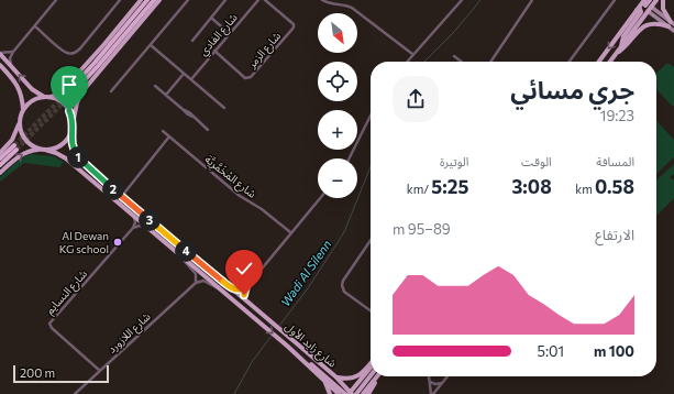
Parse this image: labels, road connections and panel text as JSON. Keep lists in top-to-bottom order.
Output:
{
  "streets": {
    "main road": ["شارع زايد الأول"],
    "street": [
      "شارع الفادي",
      "شارع الزمر",
      "شارع المْخَمَّرِيَّة",
      "شارع النسايم",
      "شارع اللازورد"
    ]
  },
  "crossings": [
    ["شارع الفادي", "شارع الزمر"],
    ["شارع النسايم", "شارع اللازورد"]
  ],
  "water": ["Wadi Al Silenn"],
  "places": ["Al Dewan KG school"],
  "scale_bar": "200 m",
  "north": "bottom right",
  "page": {
    "map_buttons": ["+", "−"],
    "heading": ["جري مسائي", "19:23"],
    "stats": [
      ["المسافة", "0.58 km"],
      ["الوقت", "3:08"],
      ["الوتيرة", "5:25 /km"]
    ],
    "pins": [
      "1",
      "2",
      "3",
      "4"
    ],
    "chart": ["الارتفاع", "89–95 m"],
    "list": [
      {
        "name": "100 m",
        "note": "5:01"
      }
    ],
    "scale": "200 m"
  }
}
